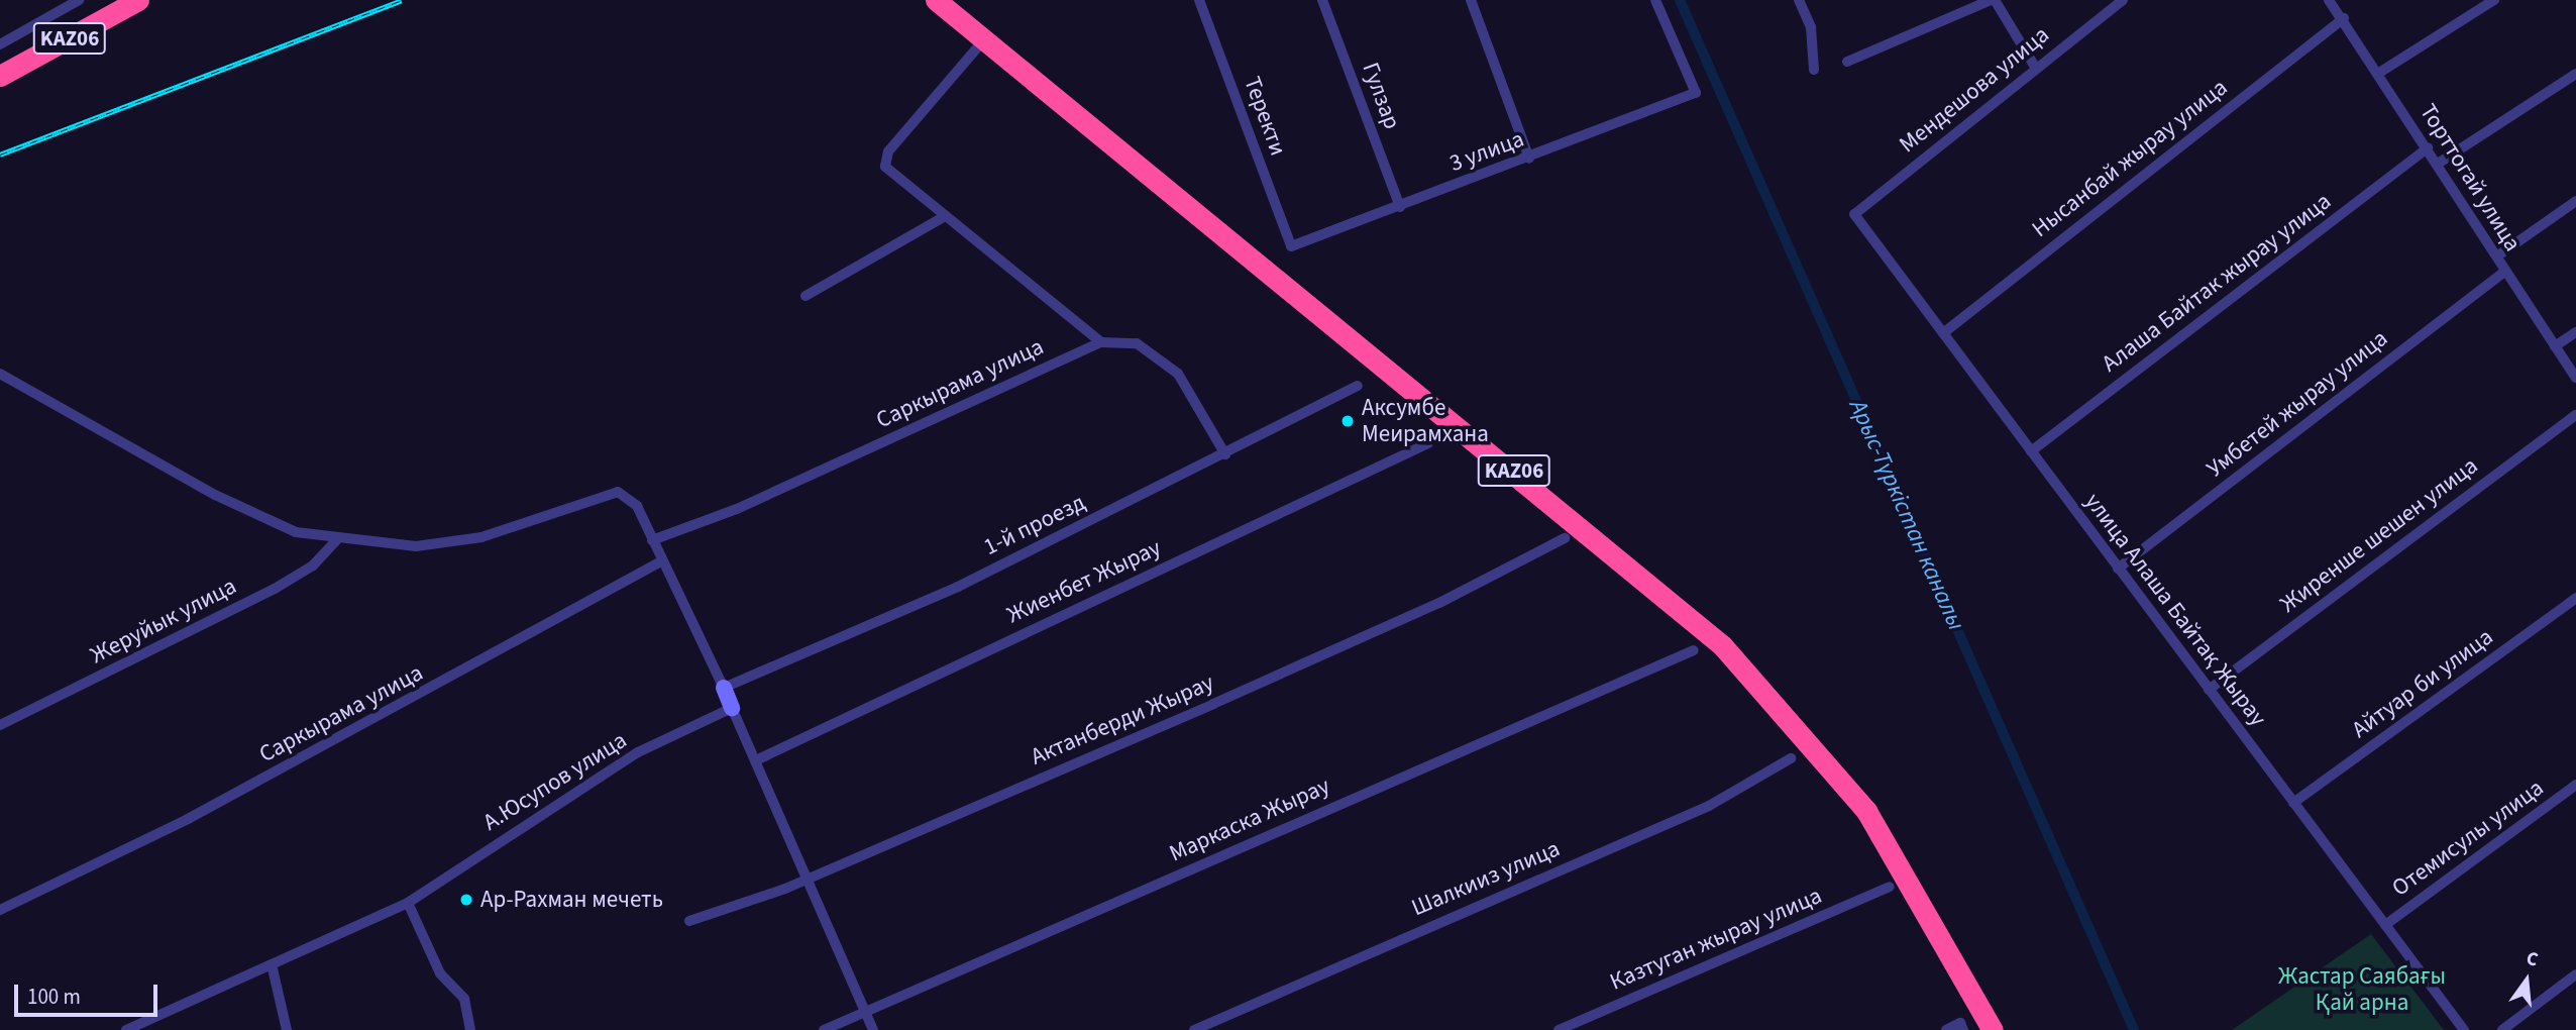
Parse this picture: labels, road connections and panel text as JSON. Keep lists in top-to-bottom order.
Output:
{
  "streets": {
    "highway": ["KАZ06"],
    "street": [
      "Мендешова улица",
      "Гулзар",
      "Теректи",
      "3 улица",
      "Нысанбай жырау улица",
      "Торттогай улица",
      "Алаша Байтак жырау улица",
      "Саркырама улица",
      "Умбетей жырау улица",
      "1-й проезд",
      "Жиренше шешен улица",
      "Жиенбет Жырау",
      "улица Алаша Байтақ Жырау",
      "Жеруйык улица",
      "Айтуар би улица",
      "Актанберди Жырау",
      "А.Юсупов улица",
      "Маркаска Жырау",
      "Отемисулы улица",
      "Шалкииз улица",
      "Казтуган жырау улица"
    ]
  },
  "crossings": [
    ["KАZ06", "Саркырама улица"],
    ["Мендешова улица", "улица Алаша Байтақ Жырау"],
    ["Гулзар", "3 улица"],
    ["Теректи", "3 улица"],
    ["Нысанбай жырау улица", "Торттогай улица"],
    ["Нысанбай жырау улица", "улица Алаша Байтақ Жырау"],
    ["Торттогай улица", "Алаша Байтак жырау улица"],
    ["Торттогай улица", "Умбетей жырау улица"],
    ["Алаша Байтак жырау улица", "улица Алаша Байтақ Жырау"],
    ["Умбетей жырау улица", "улица Алаша Байтақ Жырау"],
    ["Жиренше шешен улица", "улица Алаша Байтақ Жырау"],
    ["улица Алаша Байтақ Жырау", "Айтуар би улица"],
    ["улица Алаша Байтақ Жырау", "Отемисулы улица"]
  ],
  "water": ["Арыс-Түркістан каналы"],
  "parks": ["Жастар Саябағы Қай арна"],
  "places": ["Аксумбе Меирамхана", "Ар-Рахман мечеть"],
  "scale_bar": "100 m",
  "north": "top"
}
